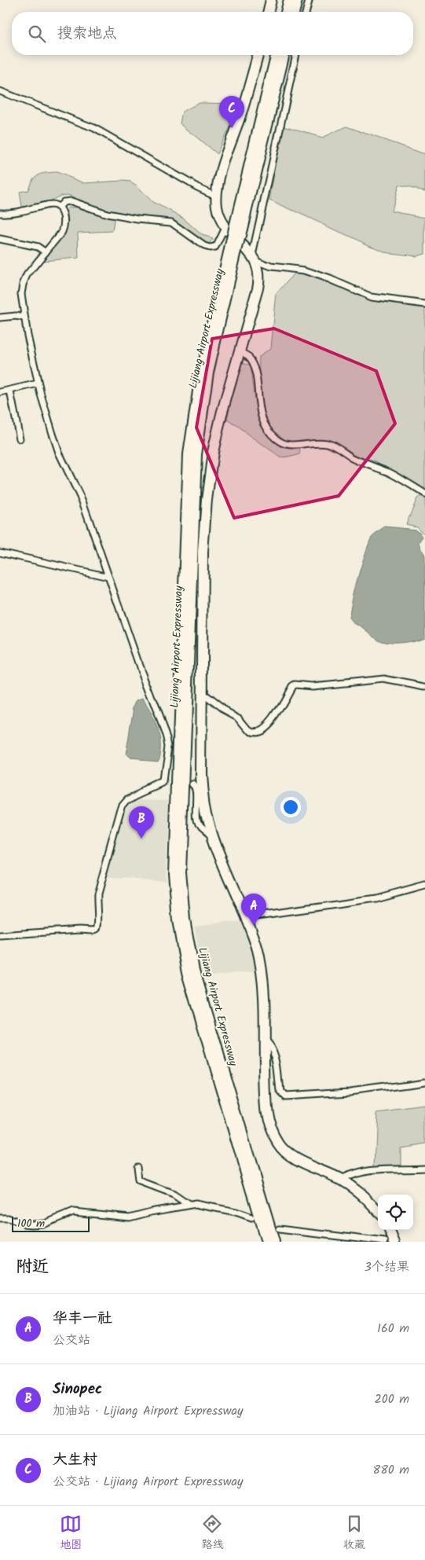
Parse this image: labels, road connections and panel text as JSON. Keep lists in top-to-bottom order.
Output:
{
  "streets": {
    "highway": ["Lijiang Airport Expressway"]
  },
  "scale_bar": "100 m",
  "page": {
    "search": "搜索地点",
    "pins": ["C", "B", "A"],
    "scale": "100 m",
    "heading": ["附近", "3个结果"],
    "list": [
      {
        "mark": "A",
        "name": "华丰一社",
        "note": "公交站",
        "value": "160 m"
      },
      {
        "mark": "B",
        "name": "Sinopec",
        "note": "加油站 · Lijiang Airport Expressway",
        "value": "200 m"
      },
      {
        "mark": "C",
        "name": "大生村",
        "note": "公交站 · Lijiang Airport Expressway",
        "value": "880 m"
      }
    ],
    "nav": ["地图", "路线", "收藏"]
  }
}
